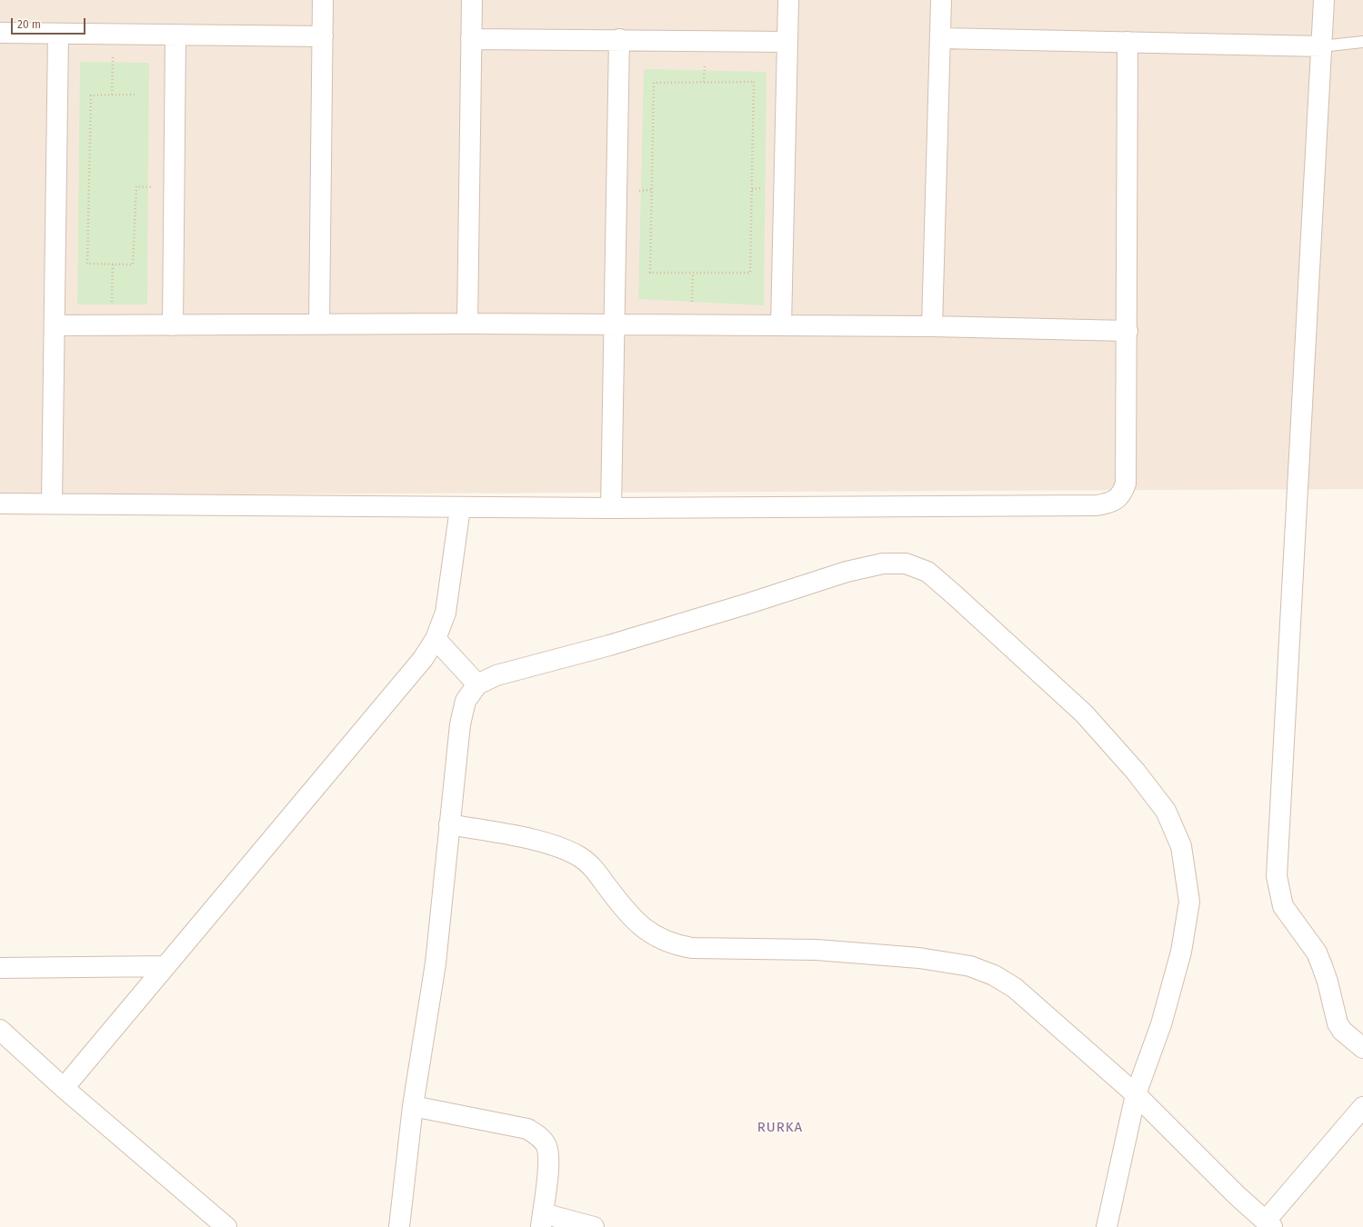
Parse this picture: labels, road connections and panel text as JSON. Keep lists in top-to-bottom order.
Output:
{
  "districts": ["RURKA"],
  "scale_bar": "20 m"
}
